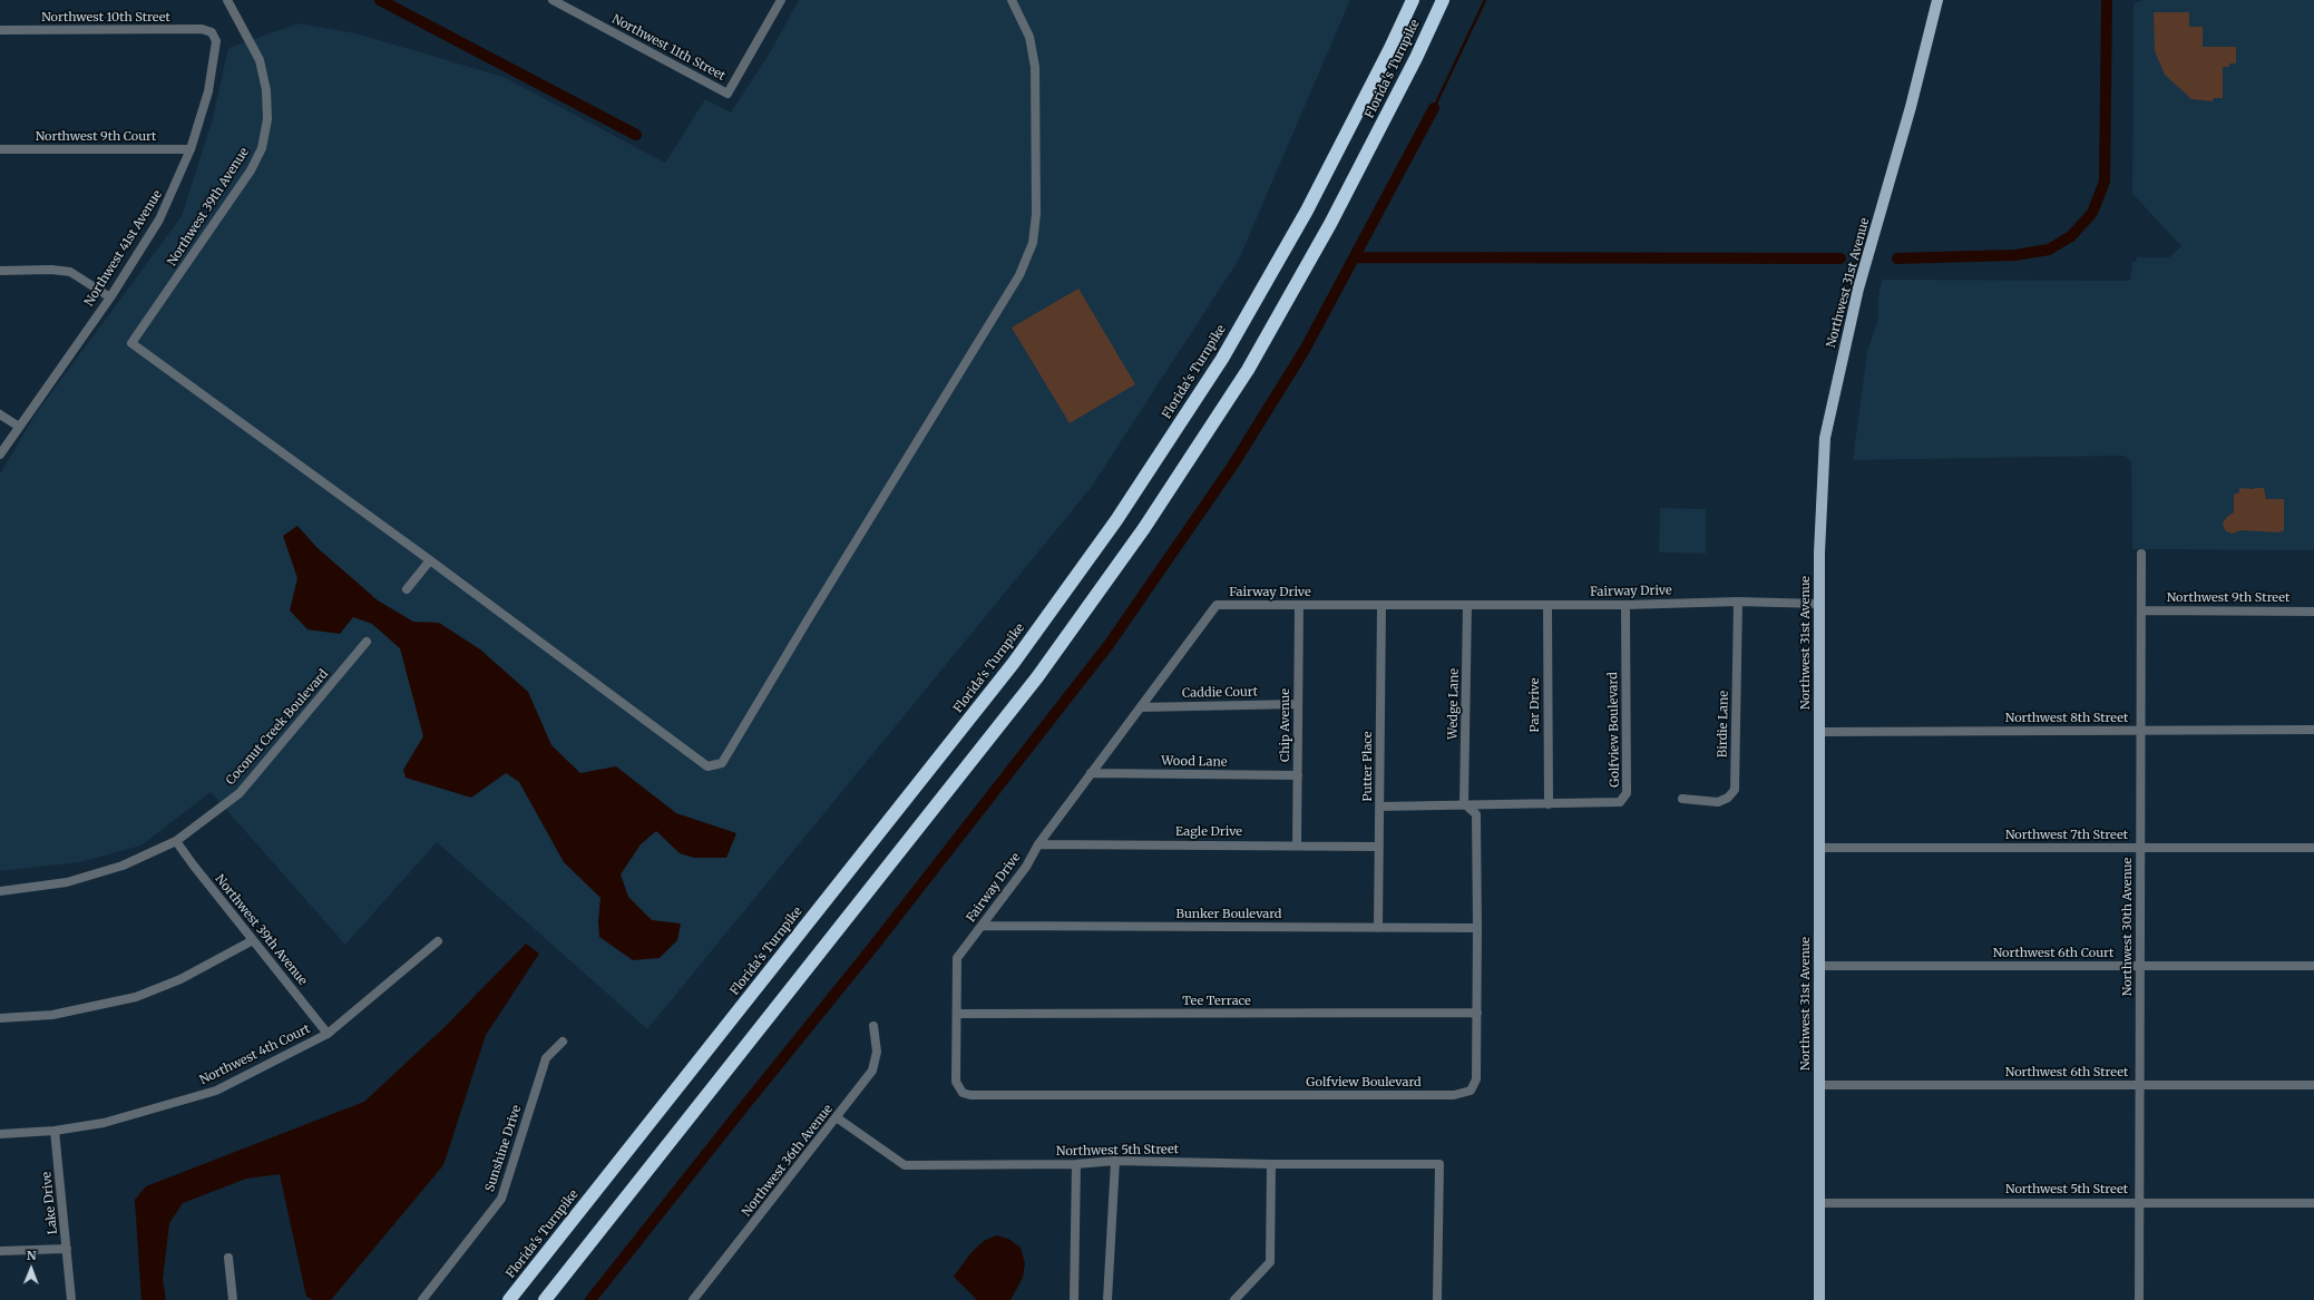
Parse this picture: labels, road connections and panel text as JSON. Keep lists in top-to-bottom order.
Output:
{
  "streets": {
    "highway": ["Florida's Turnpike"],
    "main road": ["Northwest 31st Avenue"],
    "street": [
      "Northwest 10th Street",
      "Northwest 11th Street",
      "Northwest 9th Court",
      "Northwest 39th Avenue",
      "Northwest 41st Avenue",
      "Fairway Drive",
      "Northwest 9th Street",
      "Caddie Court",
      "Wedge Lane",
      "Par Drive",
      "Northwest 8th Street",
      "Birdie Lane",
      "Chip Avenue",
      "Coconut Creek Boulevard",
      "Golfview Boulevard",
      "Wood Lane",
      "Putter Place",
      "Eagle Drive",
      "Northwest 7th Street",
      "Bunker Boulevard",
      "Northwest 30th Avenue",
      "Northwest 6th Court",
      "Tee Terrace",
      "Northwest 4th Court",
      "Northwest 6th Street",
      "Sunshine Drive",
      "Northwest 5th Street",
      "Northwest 36th Avenue",
      "Lake Drive"
    ]
  },
  "crossings": [
    ["Northwest 10th Street", "Northwest 41st Avenue"],
    ["Northwest 9th Court", "Northwest 41st Avenue"],
    ["Northwest 39th Avenue", "Coconut Creek Boulevard"],
    ["Northwest 39th Avenue", "Northwest 4th Court"],
    ["Northwest 31st Avenue", "Fairway Drive"],
    ["Northwest 31st Avenue", "Northwest 8th Street"],
    ["Northwest 31st Avenue", "Northwest 7th Street"],
    ["Northwest 31st Avenue", "Northwest 6th Court"],
    ["Northwest 31st Avenue", "Northwest 6th Street"],
    ["Northwest 31st Avenue", "Northwest 5th Street"],
    ["Fairway Drive", "Caddie Court"],
    ["Fairway Drive", "Wedge Lane"],
    ["Fairway Drive", "Par Drive"],
    ["Fairway Drive", "Birdie Lane"],
    ["Fairway Drive", "Chip Avenue"],
    ["Fairway Drive", "Golfview Boulevard"],
    ["Fairway Drive", "Wood Lane"],
    ["Fairway Drive", "Putter Place"],
    ["Fairway Drive", "Eagle Drive"],
    ["Fairway Drive", "Bunker Boulevard"],
    ["Fairway Drive", "Tee Terrace"],
    ["Northwest 9th Street", "Northwest 30th Avenue"],
    ["Caddie Court", "Chip Avenue"],
    ["Wedge Lane", "Golfview Boulevard"],
    ["Par Drive", "Golfview Boulevard"],
    ["Northwest 8th Street", "Northwest 30th Avenue"],
    ["Chip Avenue", "Wood Lane"],
    ["Chip Avenue", "Eagle Drive"],
    ["Golfview Boulevard", "Putter Place"],
    ["Golfview Boulevard", "Bunker Boulevard"],
    ["Golfview Boulevard", "Tee Terrace"],
    ["Putter Place", "Eagle Drive"],
    ["Putter Place", "Bunker Boulevard"],
    ["Northwest 7th Street", "Northwest 30th Avenue"],
    ["Northwest 30th Avenue", "Northwest 6th Court"],
    ["Northwest 30th Avenue", "Northwest 6th Street"],
    ["Northwest 30th Avenue", "Northwest 5th Street"],
    ["Northwest 4th Court", "Lake Drive"],
    ["Northwest 5th Street", "Northwest 36th Avenue"]
  ],
  "north": "top"
}
